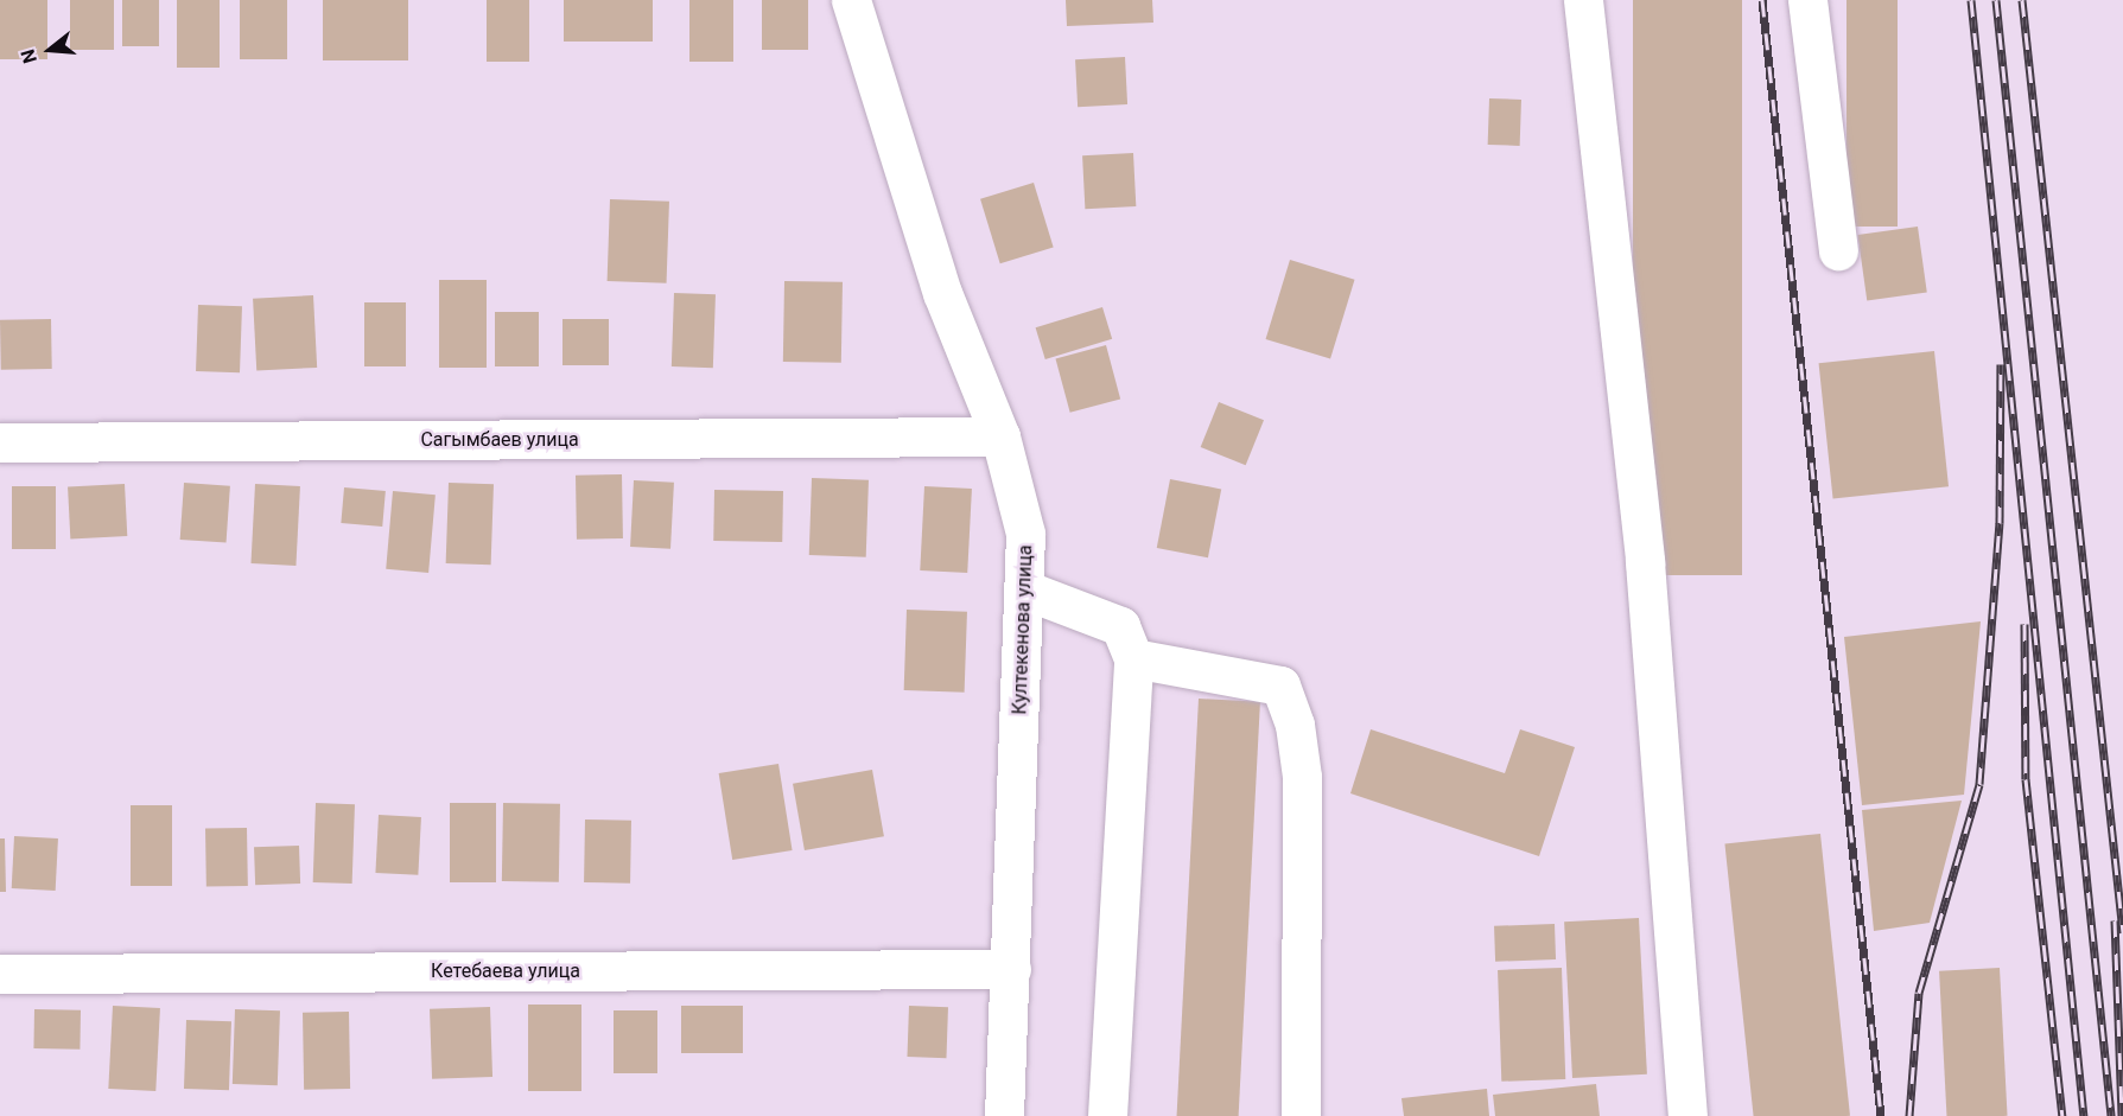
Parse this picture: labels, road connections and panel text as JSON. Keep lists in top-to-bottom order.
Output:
{
  "streets": {
    "street": ["Сагымбаев улица", "Култекенова улица", "Кетебаева улица"]
  },
  "crossings": [
    ["Сагымбаев улица", "Култекенова улица"],
    ["Култекенова улица", "Кетебаева улица"]
  ],
  "north": "left"
}
